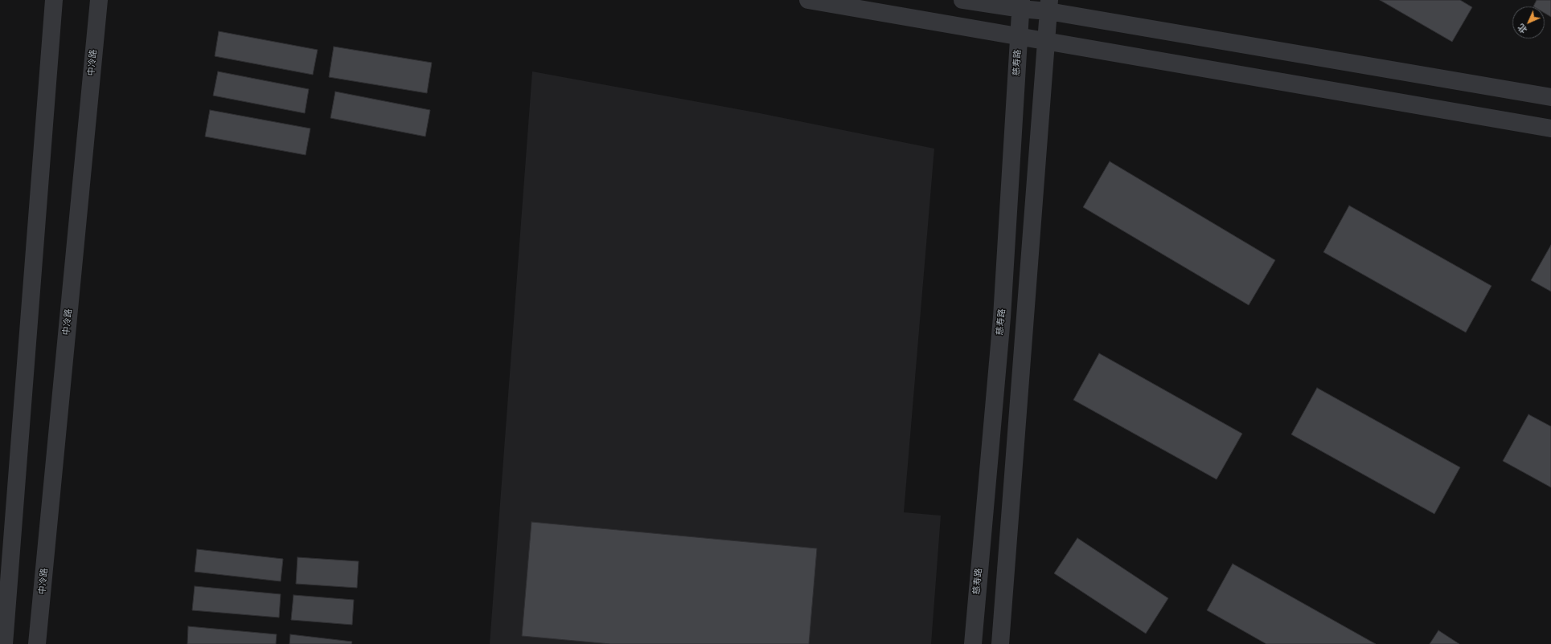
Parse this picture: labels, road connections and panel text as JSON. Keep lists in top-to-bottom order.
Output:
{
  "streets": {
    "street": ["中冷路", "慈寿路"]
  },
  "north": "bottom left"
}
